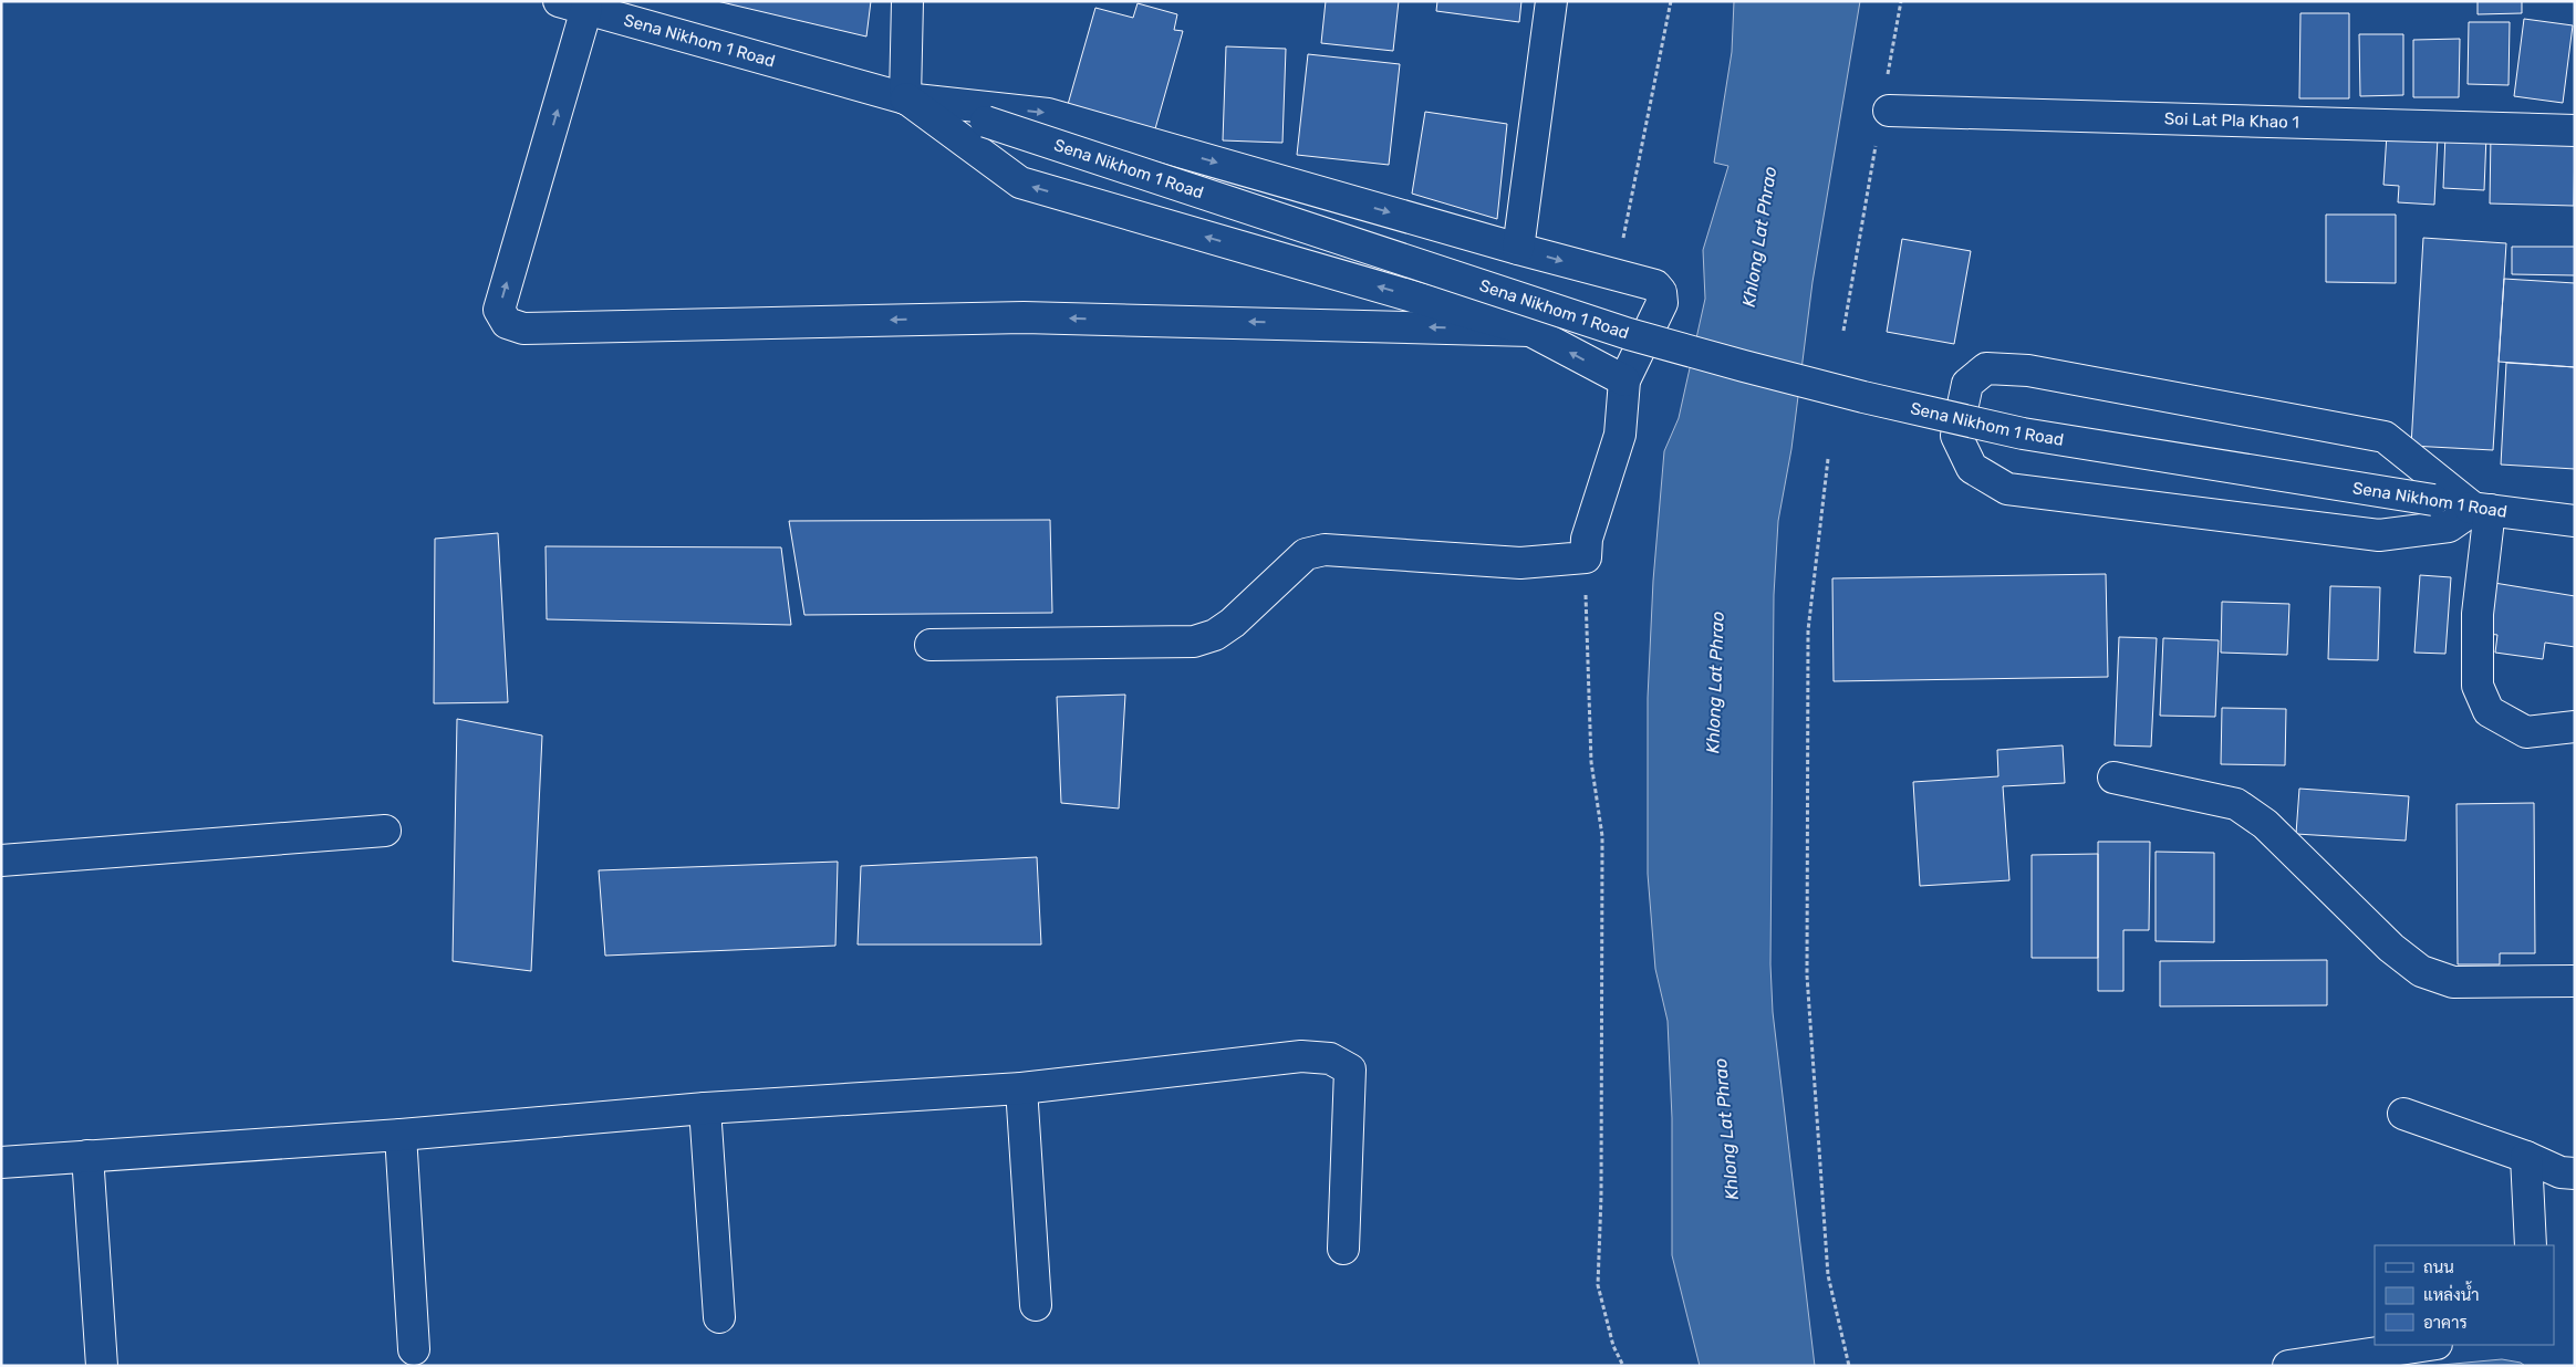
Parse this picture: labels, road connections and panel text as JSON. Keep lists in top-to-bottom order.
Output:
{
  "streets": {
    "street": ["Sena Nikhom 1 Road", "Soi Lat Pla Khao 1"]
  },
  "water": ["Khlong Lat Phrao"],
  "legend": ["ถนน", "แหล่งน้ำ", "อาคาร"]
}
